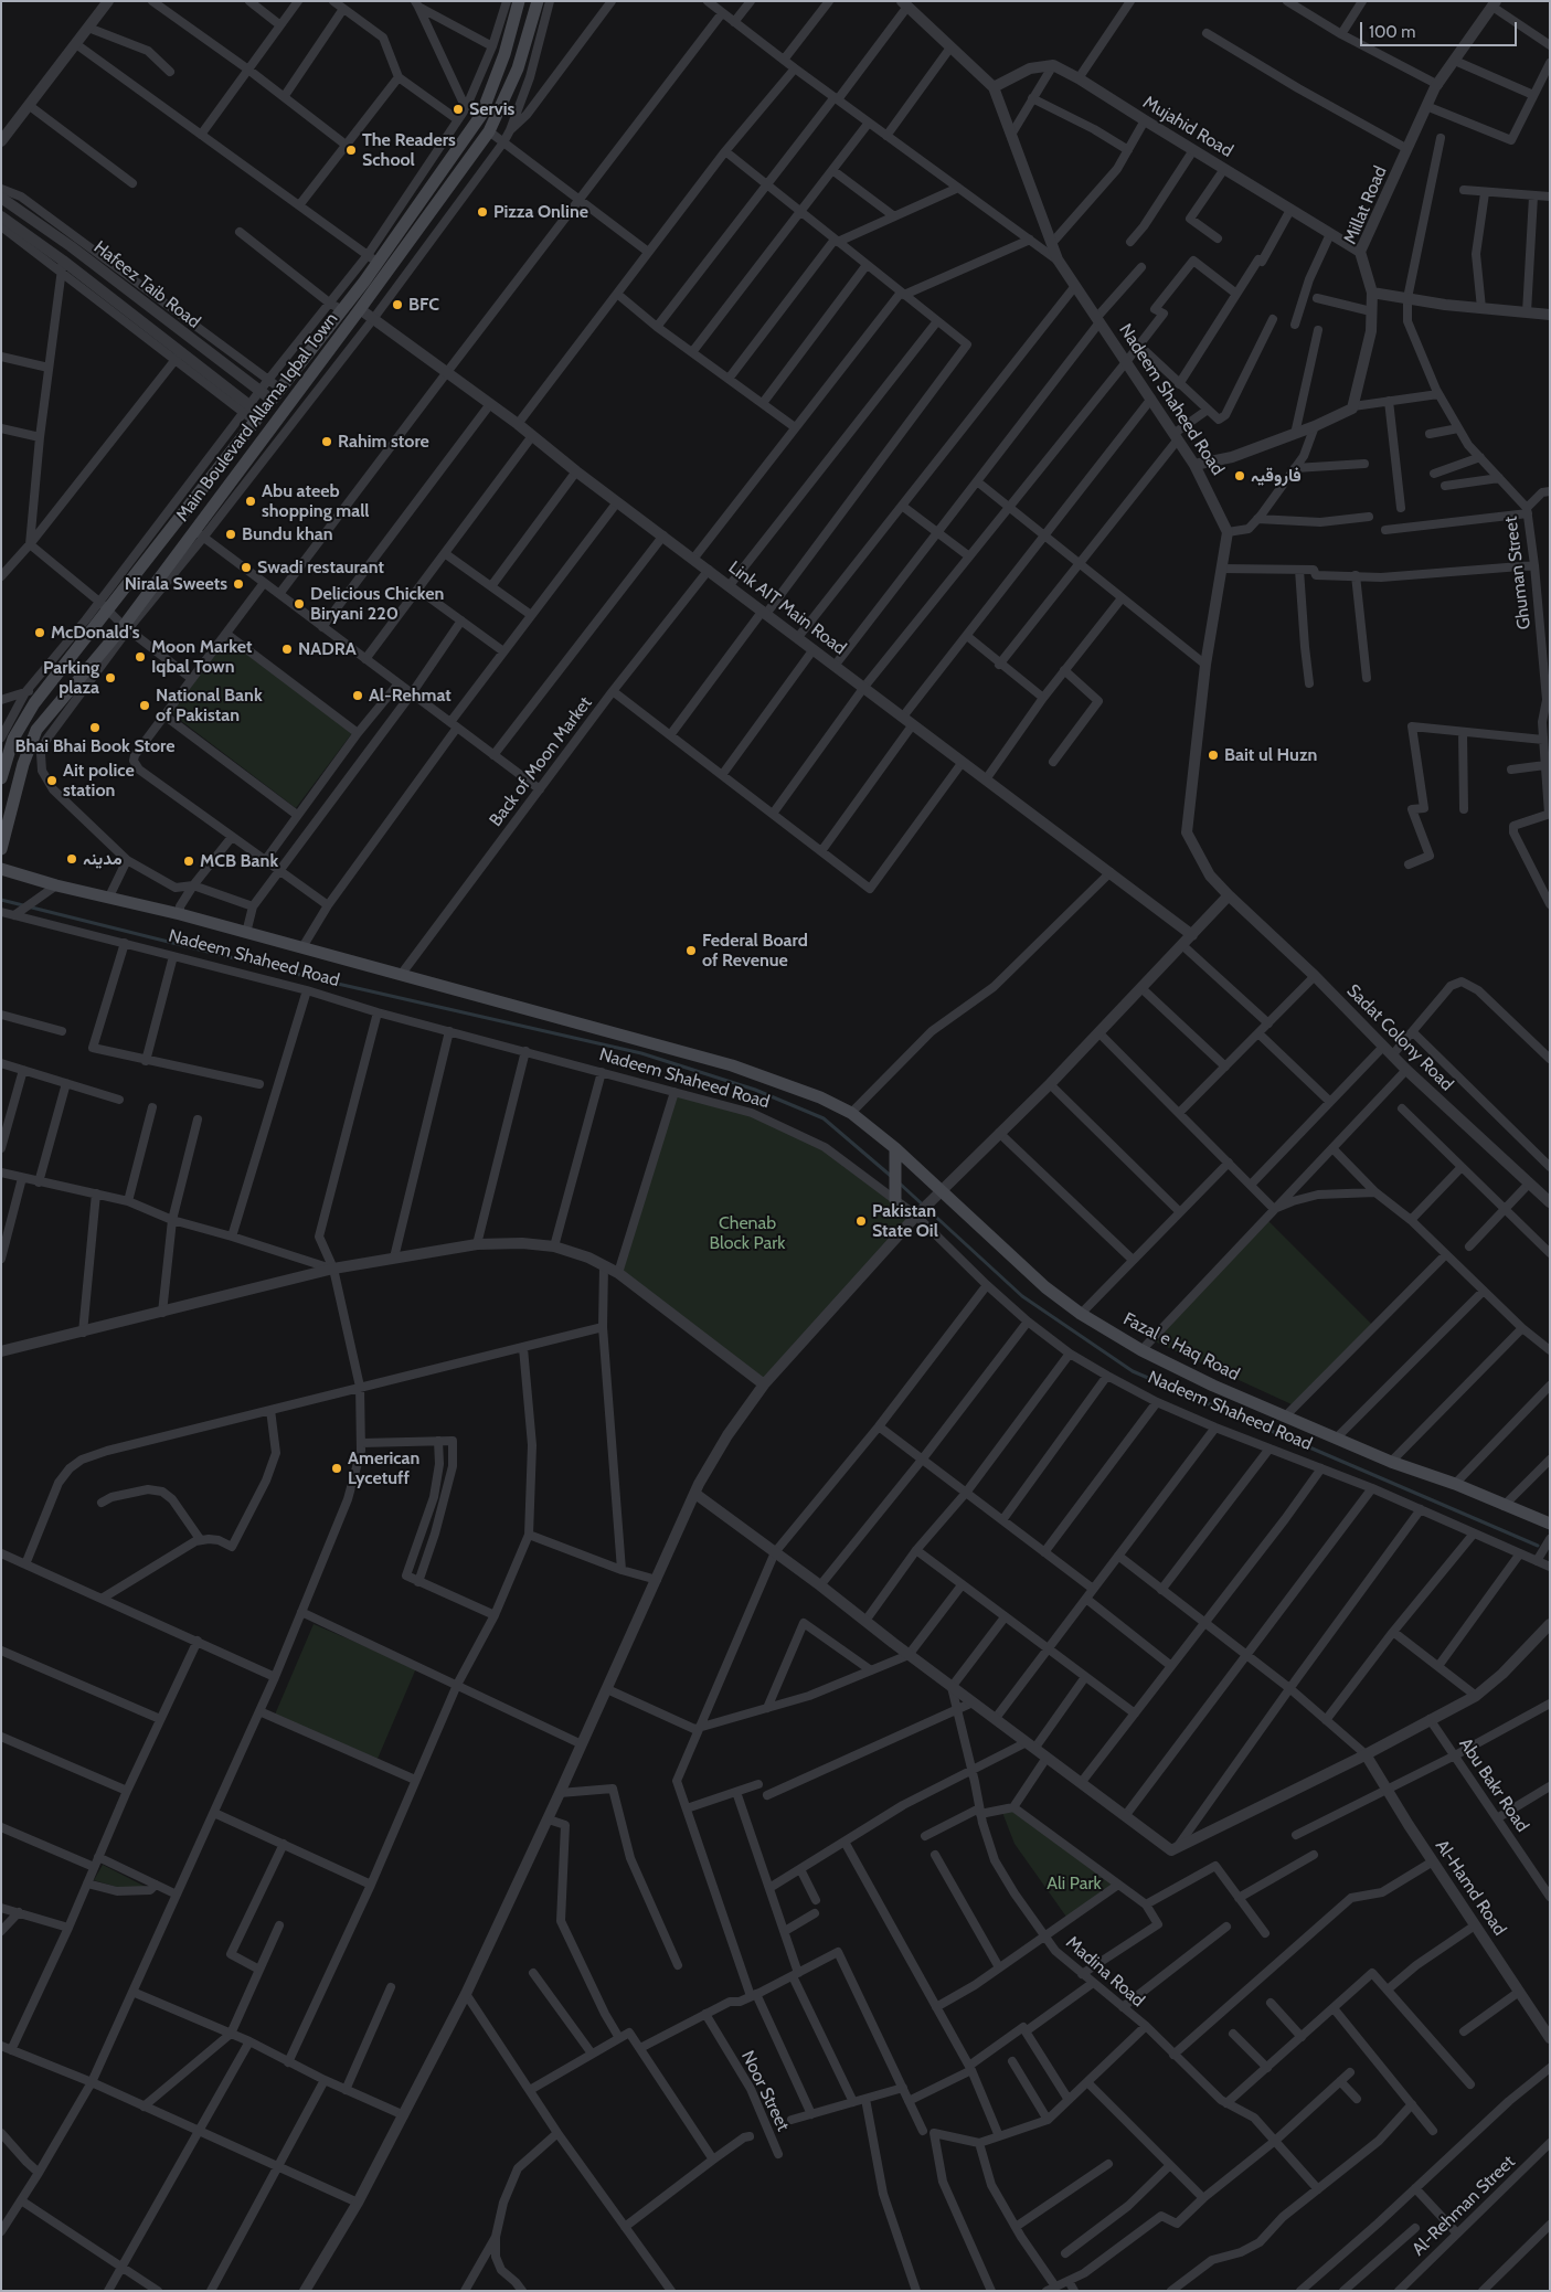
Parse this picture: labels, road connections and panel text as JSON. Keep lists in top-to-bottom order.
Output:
{
  "streets": {
    "main road": ["Nadeem Shaheed Road", "Main Boulevard Allama Iqbal Town", "Fazal e Haq Road"],
    "street": [
      "Mujahid Road",
      "Millat Road",
      "Hafeez Taib Road",
      "Ghuman Street",
      "Link AIT Main Road",
      "Back of Moon Market",
      "Sadat Colony Road",
      "Abu Bakr Road",
      "Al-Hamd Road",
      "Madina Road",
      "Noor Street",
      "Al-Rehman Street"
    ]
  },
  "crossings": [
    ["Mujahid Road", "Millat Road"],
    ["Hafeez Taib Road", "Main Boulevard Allama Iqbal Town"],
    ["Nadeem Shaheed Road", "Back of Moon Market"],
    ["Nadeem Shaheed Road", "Fazal e Haq Road"],
    ["Main Boulevard Allama Iqbal Town", "Link AIT Main Road"],
    ["Link AIT Main Road", "Back of Moon Market"]
  ],
  "parks": ["Chenab Block Park", "Ali Park"],
  "places": [
    "Servis",
    "The Readers School",
    "Pizza Online",
    "BFC",
    "Rahim store",
    "فاروقیہ",
    "Abu ateeb shopping mall",
    "Bundu khan",
    "Swadi restaurant",
    "Nirala Sweets",
    "Delicious Chicken Biryani 220",
    "McDonald's",
    "NADRA",
    "Moon Market Iqbal Town",
    "Parking plaza",
    "Al-Rehmat",
    "National Bank of Pakistan",
    "Bhai Bhai Book Store",
    "Bait ul Huzn",
    "Ait police station",
    "مدینہ",
    "MCB Bank",
    "Federal Board of Revenue",
    "Pakistan State Oil",
    "American Lycetuff"
  ],
  "scale_bar": "100 m"
}
